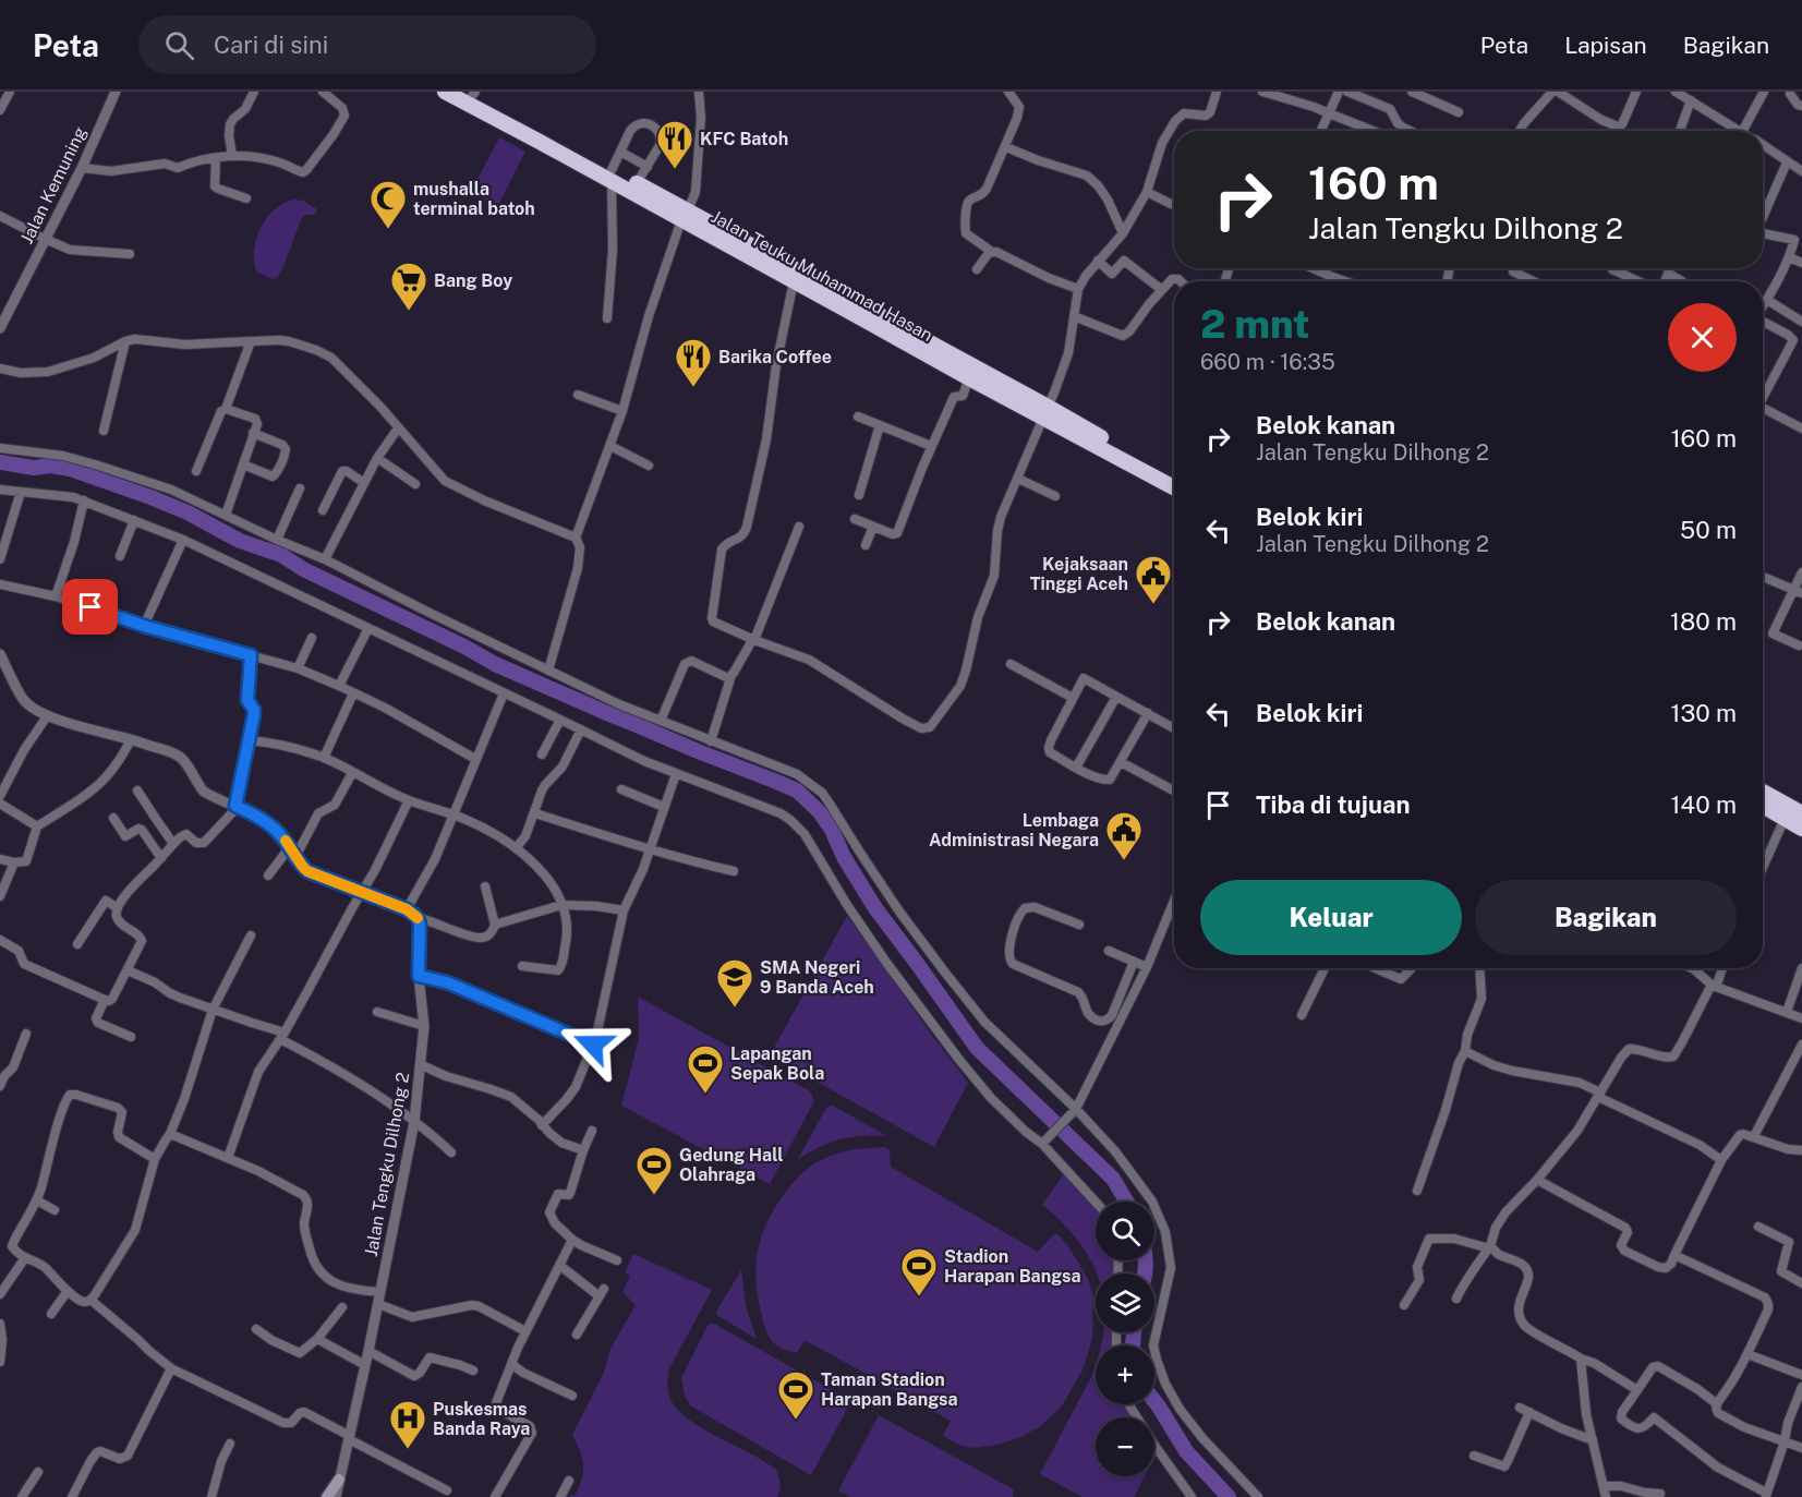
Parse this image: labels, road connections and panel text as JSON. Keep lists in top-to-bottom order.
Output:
{
  "streets": {
    "highway": ["Jalan Teuku Muhammad Hasan"],
    "street": ["Jalan Kemuning", "Jalan Tengku Dilhong 2"]
  },
  "places": {
    "restaurant": ["KFC Batoh", "Barika Coffee"],
    "mosque": ["mushalla terminal batoh"],
    "supermarket": ["Bang Boy"],
    "public building": ["Kejaksaan Tinggi Aceh", "Lembaga Administrasi Negara"],
    "school or university": ["SMA Negeri 9 Banda Aceh"],
    "sports": [
      "Lapangan Sepak Bola",
      "Gedung Hall Olahraga",
      "Stadion Harapan Bangsa",
      "Taman Stadion Harapan Bangsa"
    ],
    "hospital": ["Puskesmas Banda Raya"]
  },
  "page": {
    "header": "Peta",
    "search": "Cari di sini",
    "nav": ["Peta", "Lapisan", "Bagikan"],
    "turn": ["160 m", "Jalan Tengku Dilhong 2"],
    "heading": ["2 mnt", "660 m · 16:35"],
    "list": [
      {
        "name": "Belok kanan",
        "note": "Jalan Tengku Dilhong 2",
        "value": "160 m"
      },
      {
        "name": "Belok kiri",
        "note": "Jalan Tengku Dilhong 2",
        "value": "50 m"
      },
      {
        "name": "Belok kanan",
        "value": "180 m"
      },
      {
        "name": "Belok kiri",
        "value": "130 m"
      },
      {
        "name": "Tiba di tujuan",
        "value": "140 m"
      }
    ],
    "buttons": ["Keluar", "Bagikan"],
    "map_buttons": ["+", "−"]
  }
}
